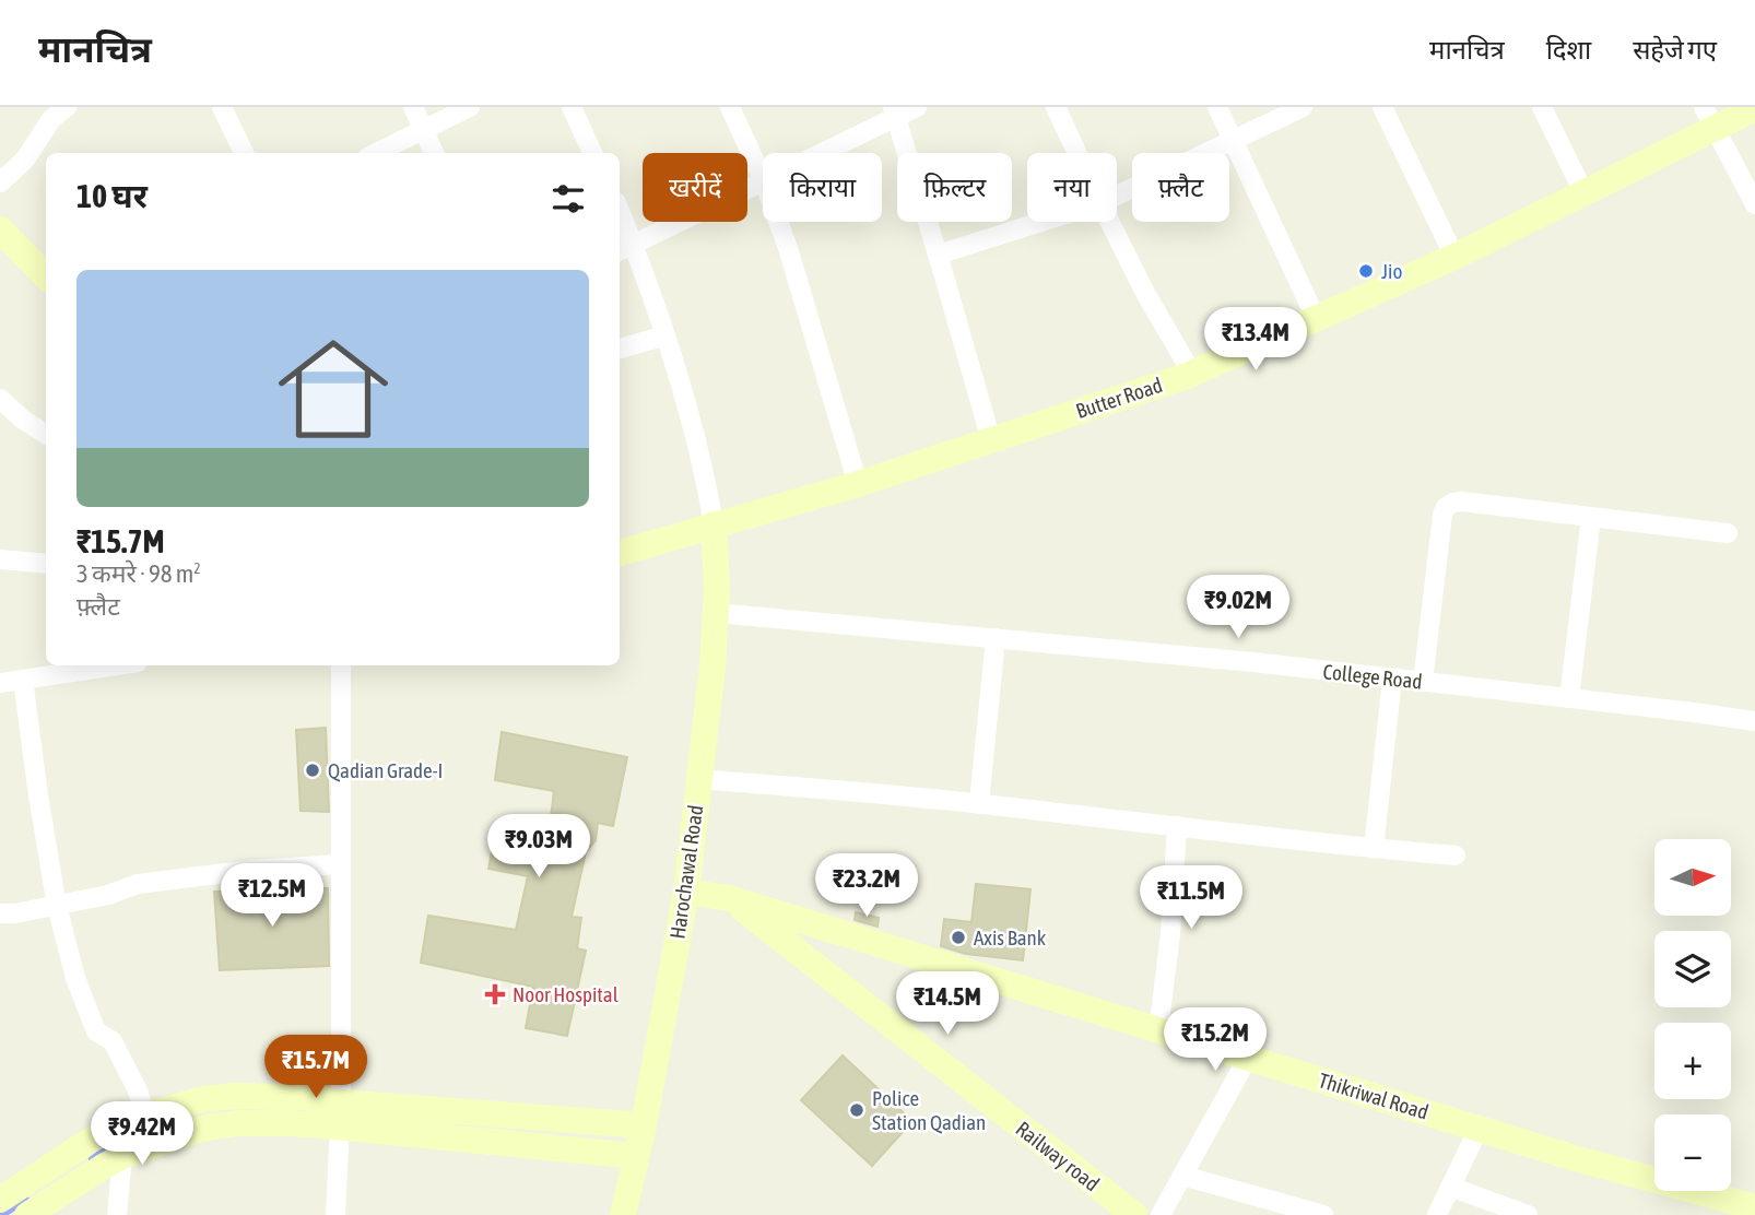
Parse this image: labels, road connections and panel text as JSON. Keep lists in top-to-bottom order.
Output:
{
  "streets": {
    "main road": [
      "Butter Road",
      "Harochawal Road",
      "Thikriwal Road",
      "Railway road"
    ],
    "street": ["College Road"]
  },
  "crossings": [
    ["Butter Road", "Harochawal Road"],
    ["College Road", "Harochawal Road"],
    ["Harochawal Road", "Thikriwal Road"],
    ["Thikriwal Road", "Railway road"]
  ],
  "places": {
    "other": [
      "Jio",
      "Qadian Grade-I",
      "Axis Bank",
      "Police Station Qadian"
    ],
    "health": ["Noor Hospital"]
  },
  "north": "right",
  "page": {
    "header": "मानचित्र",
    "nav": ["मानचित्र", "दिशा", "सहेजे गए"],
    "chip": [
      "खरीदें",
      "किराया",
      "फ़िल्टर",
      "नया",
      "फ़्लैट"
    ],
    "heading": "10 घर",
    "list": [
      {
        "name": "₹15.7M",
        "note": "3 कमरे · 98 m² · फ़्लैट"
      }
    ],
    "price": [
      "₹13.4M",
      "₹9.02M",
      "₹9.03M",
      "₹23.2M",
      "₹12.5M",
      "₹11.5M",
      "₹14.5M",
      "₹15.2M",
      "₹15.7M",
      "₹9.42M"
    ],
    "map_buttons": ["+", "−"]
  }
}
